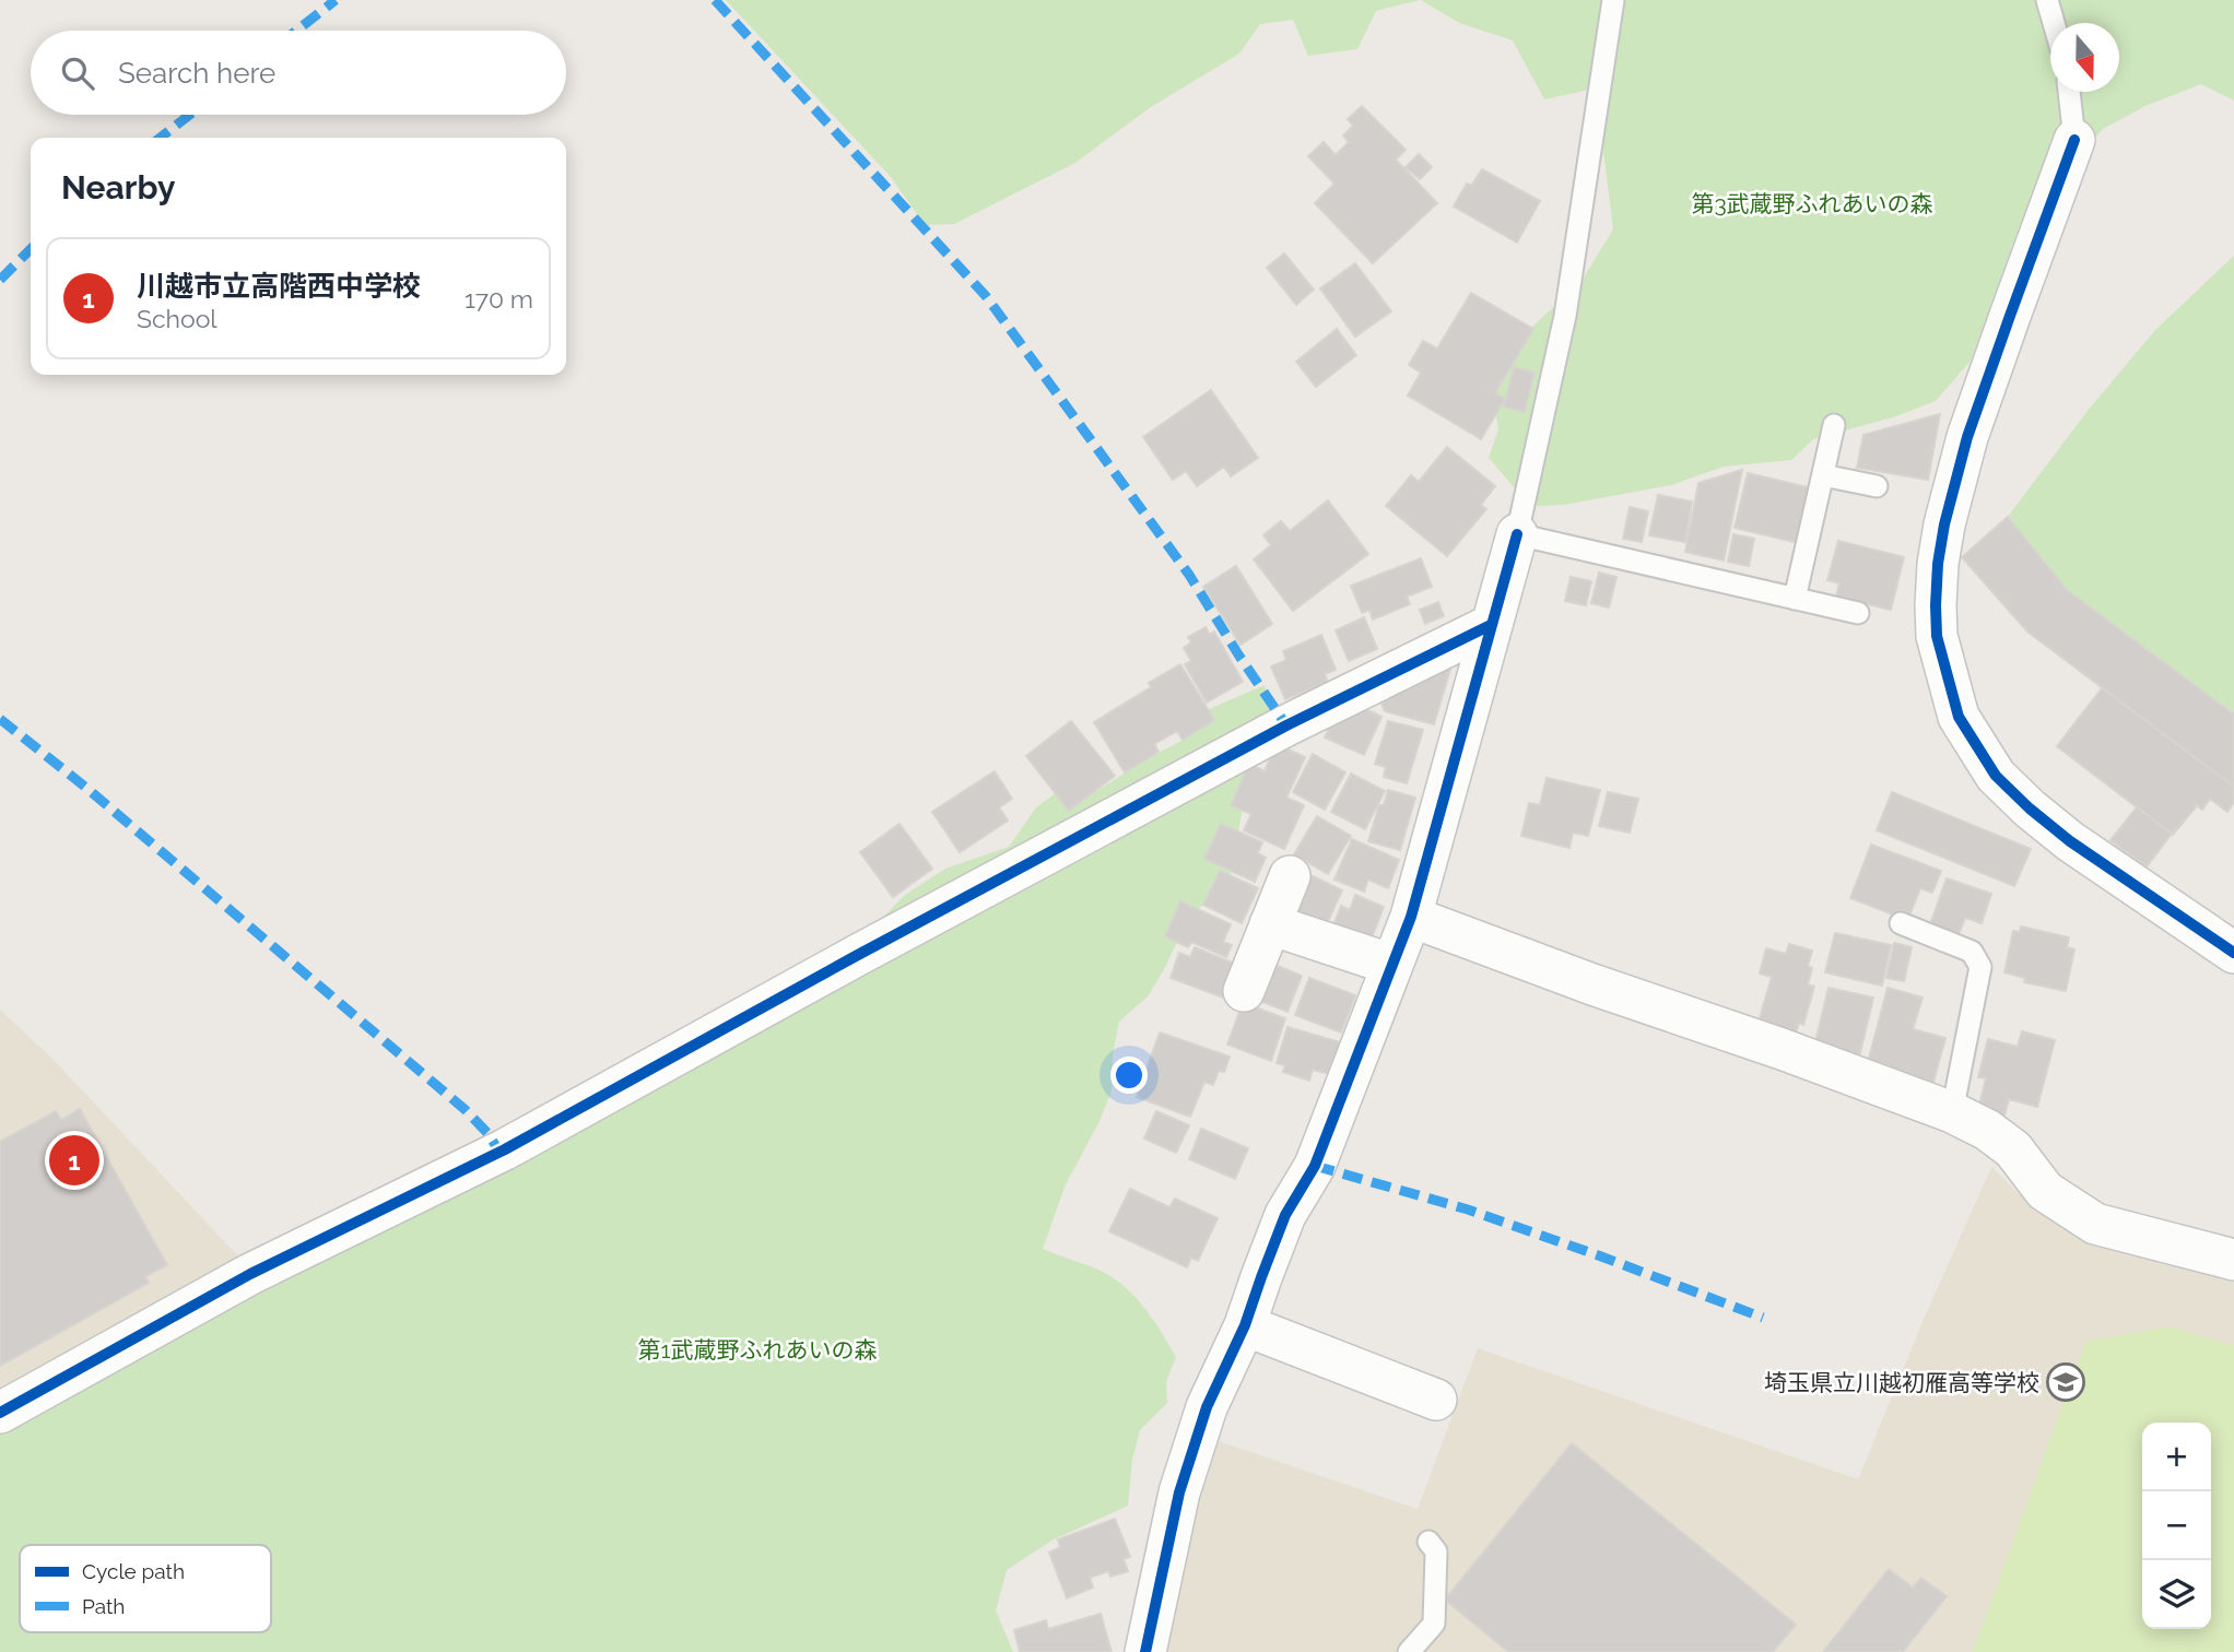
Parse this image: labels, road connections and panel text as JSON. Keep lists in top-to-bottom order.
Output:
{
  "parks": ["第3武蔵野ふれあいの森", "第1武蔵野ふれあいの森"],
  "places": {
    "school or university": ["埼玉県立川越初雁高等学校"]
  },
  "legend": ["Cycle path", "Path"],
  "north": "bottom",
  "page": {
    "search": "Search here",
    "heading": "Nearby",
    "list": [
      {
        "mark": "1",
        "name": "川越市立高階西中学校",
        "note": "School",
        "value": "170 m"
      }
    ],
    "pins": "1",
    "map_buttons": ["+", "−"]
  }
}
